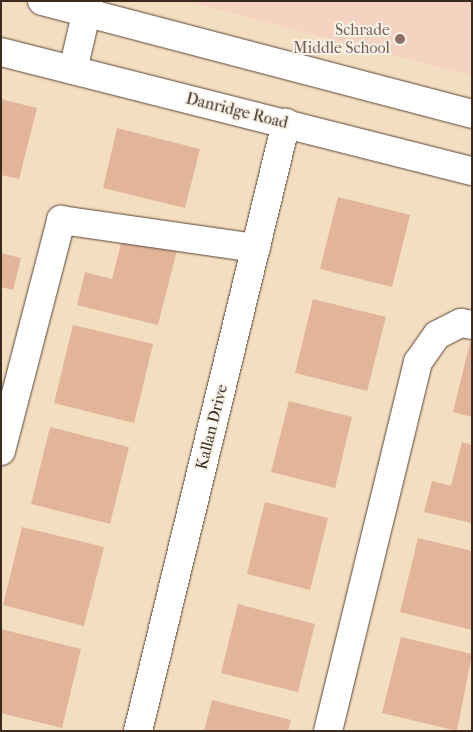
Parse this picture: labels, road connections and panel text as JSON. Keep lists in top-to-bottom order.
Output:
{
  "streets": {
    "street": ["Danridge Road", "Kallan Drive"]
  },
  "crossings": [
    ["Danridge Road", "Kallan Drive"]
  ],
  "places": ["Schrade Middle School"]
}
